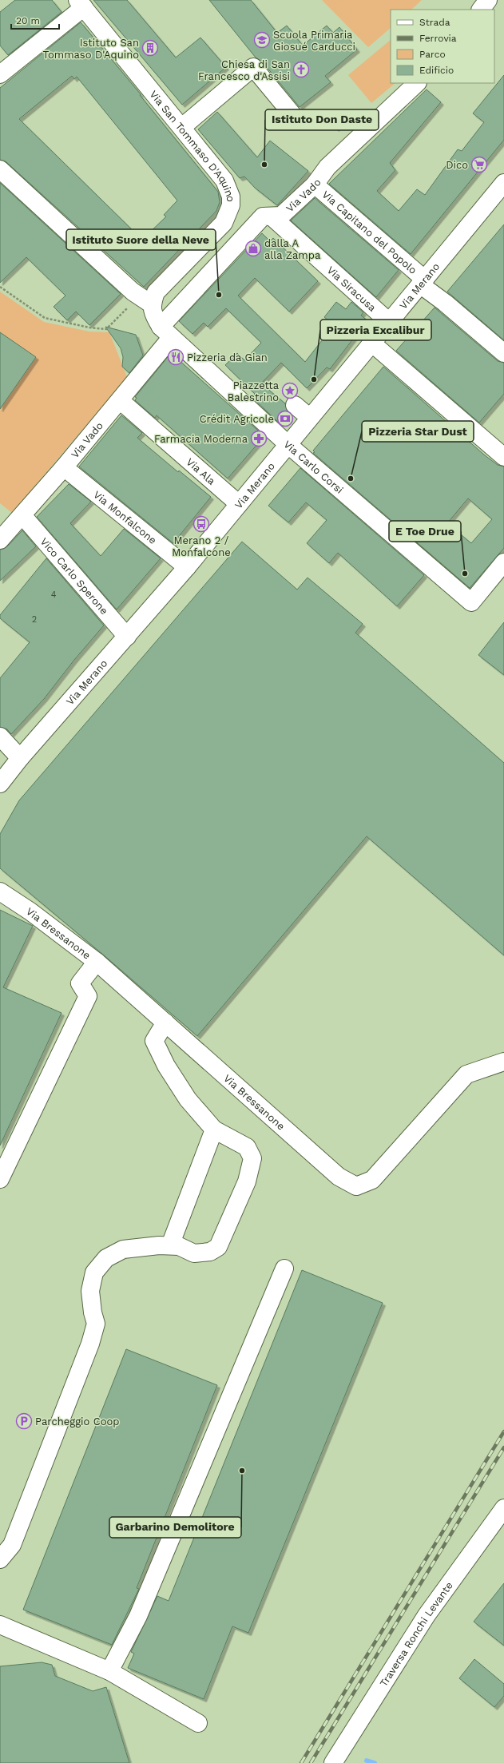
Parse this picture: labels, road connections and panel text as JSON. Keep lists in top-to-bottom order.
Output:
{
  "streets": {
    "street": [
      "Via San Tommaso D'Aquino",
      "Via Vado",
      "Via Capitano del Popolo",
      "Via Merano",
      "Via Siracusa",
      "Via Carlo Corsi",
      "Via Ala",
      "Via Monfalcone",
      "Vico Carlo Sperone",
      "Via Bressanone",
      "Traversa Ronchi Levante"
    ]
  },
  "crossings": [
    ["Via Vado", "Via Capitano del Popolo"],
    ["Via Vado", "Via Siracusa"],
    ["Via Vado", "Via Carlo Corsi"],
    ["Via Vado", "Via Ala"],
    ["Via Vado", "Via Monfalcone"],
    ["Via Vado", "Vico Carlo Sperone"],
    ["Via Capitano del Popolo", "Via Merano"],
    ["Via Merano", "Via Siracusa"],
    ["Via Merano", "Via Carlo Corsi"],
    ["Via Merano", "Via Ala"],
    ["Via Merano", "Via Monfalcone"],
    ["Via Merano", "Vico Carlo Sperone"]
  ],
  "places": {
    "school or university": ["Scuola Primaria Giosué Carducci"],
    "building": ["Istituto San Tommaso D'Aquino"],
    "church": ["Chiesa di San Francesco d'Assisi"],
    "other": [
      "Istituto Don Daste",
      "Istituto Suore della Neve",
      "Pizzeria Excalibur",
      "Pizzeria Star Dust",
      "E Toe Drue",
      "Garbarino Demolitore"
    ],
    "supermarket": ["Dico"],
    "shop": ["dalla A alla Zampa"],
    "restaurant": ["Pizzeria da Gian"],
    "place": ["Piazzetta Balestrino"],
    "bank": ["Crédit Agricole"],
    "pharmacy": ["Farmacia Moderna"],
    "bus stop": ["Merano 2 / Monfalcone"],
    "parking": ["Parcheggio Coop"]
  },
  "house_numbers": ["4", "2"],
  "legend": [
    "Strada",
    "Ferrovia",
    "Parco",
    "Edificio"
  ],
  "scale_bar": "20 m"
}
